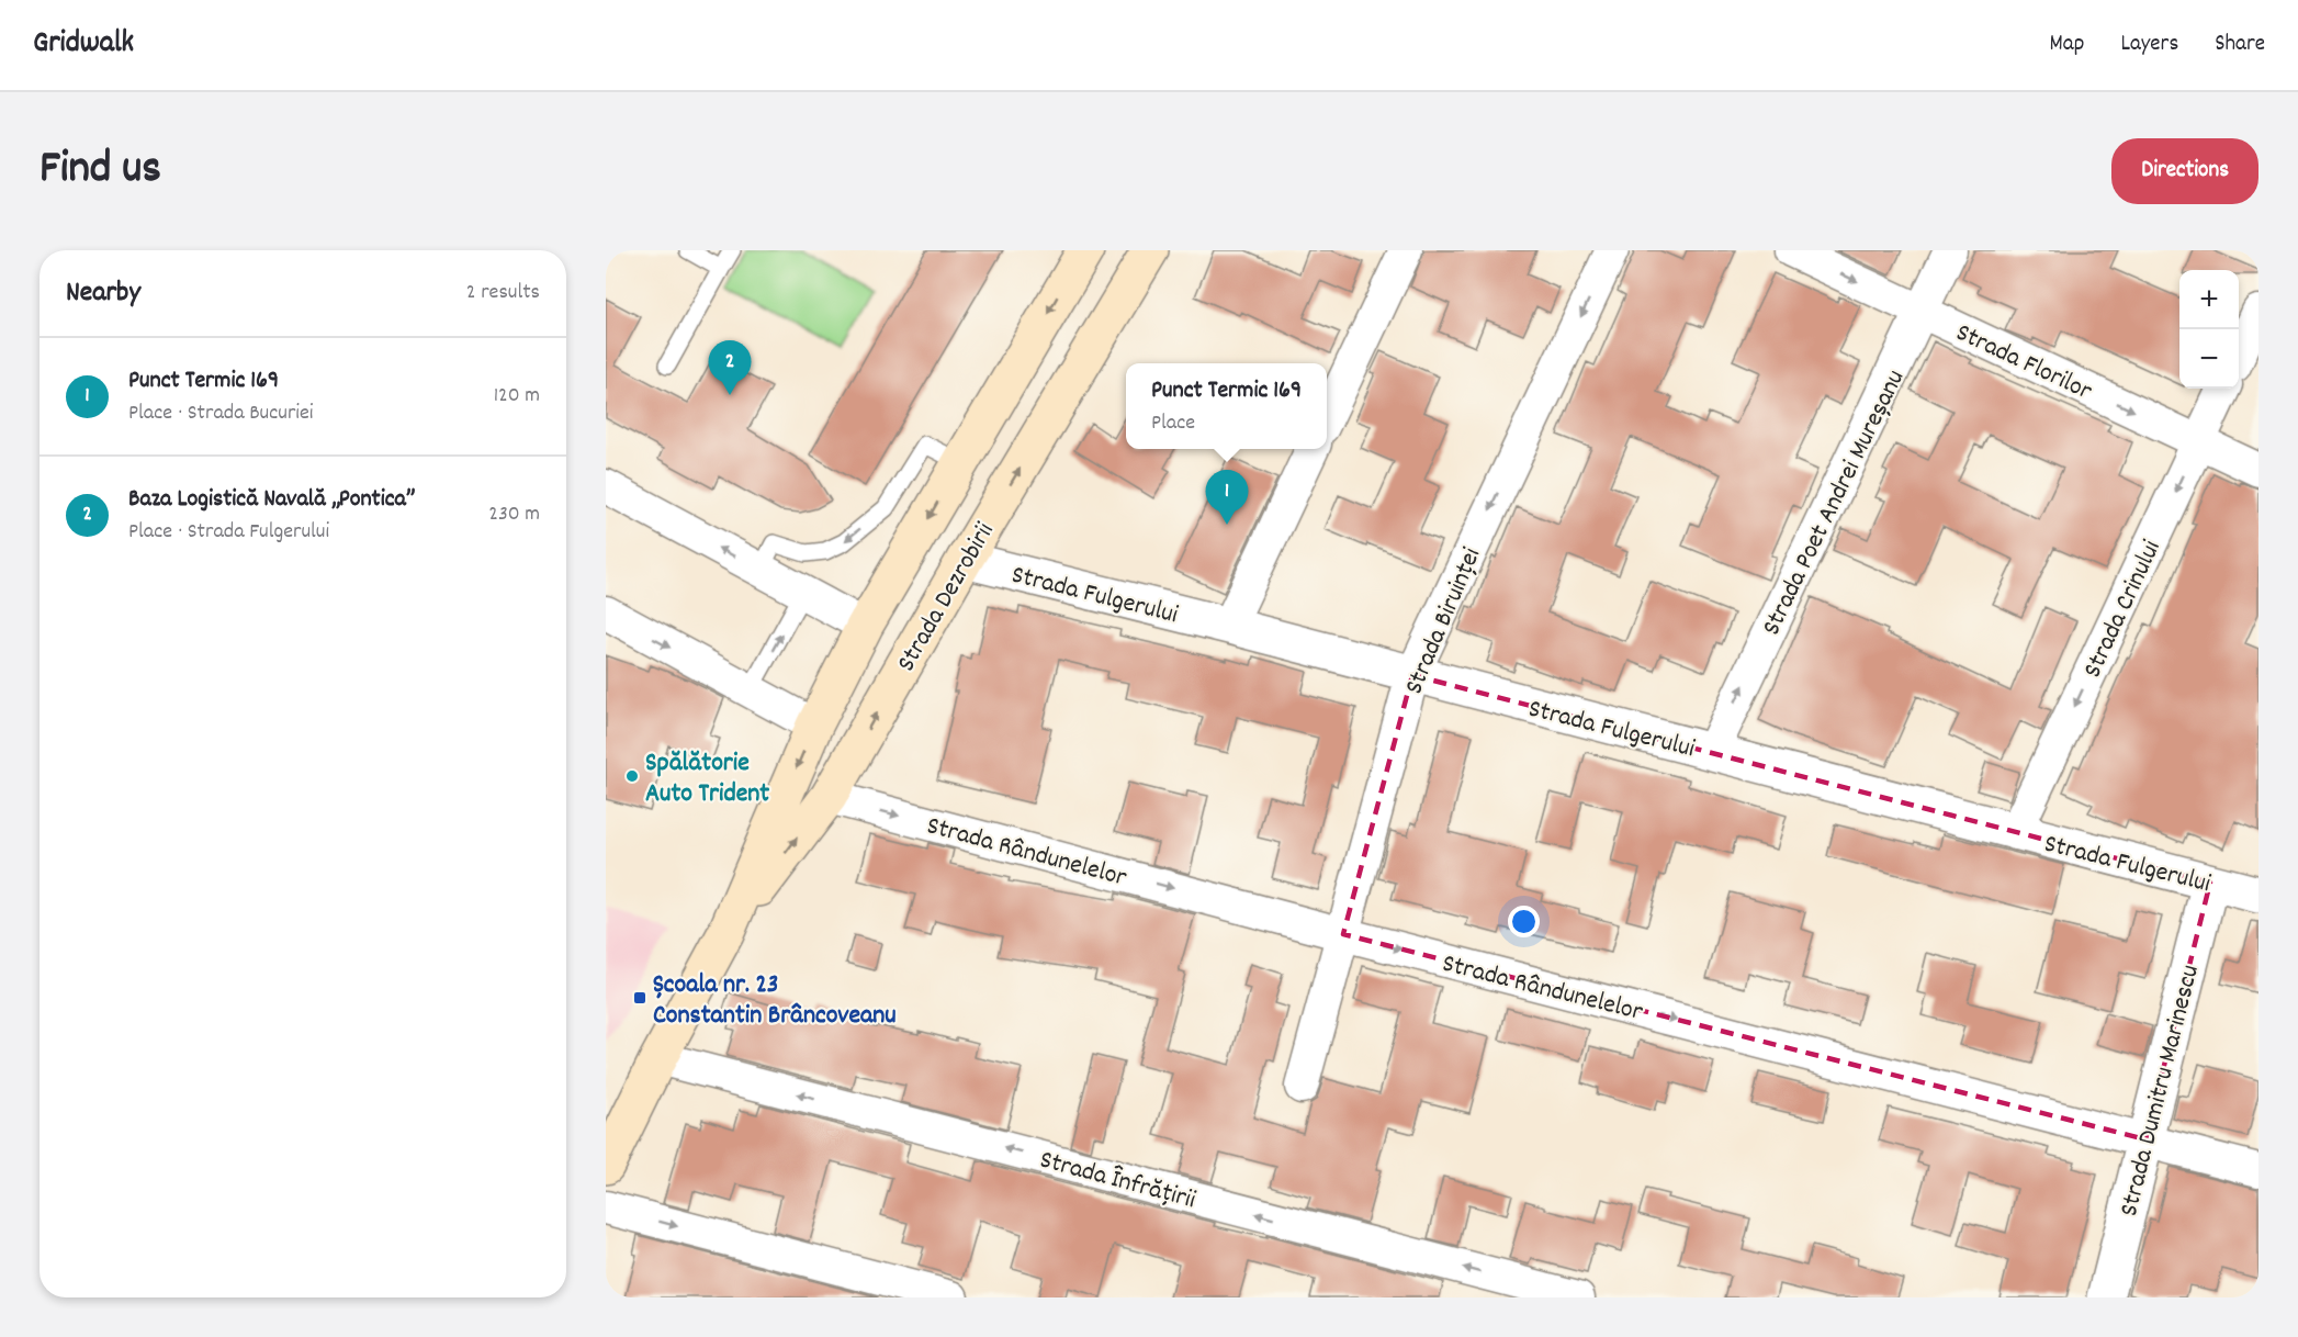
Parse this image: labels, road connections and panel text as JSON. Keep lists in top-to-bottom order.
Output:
{
  "streets": {
    "main road": ["Strada Dezrobirii"],
    "street": [
      "Strada Florilor",
      "Strada Poet Andrei Mureșanu",
      "Strada Fulgerului",
      "Strada Crinului",
      "Strada Biruinței",
      "Strada Rândunelelor",
      "Strada Dumitru Marinescu",
      "Strada Înfrățirii"
    ]
  },
  "crossings": [
    ["Strada Florilor", "Strada Poet Andrei Mureșanu"],
    ["Strada Florilor", "Strada Crinului"],
    ["Strada Poet Andrei Mureșanu", "Strada Fulgerului"],
    ["Strada Fulgerului", "Strada Dezrobirii"],
    ["Strada Fulgerului", "Strada Crinului"],
    ["Strada Fulgerului", "Strada Biruinței"],
    ["Strada Fulgerului", "Strada Dumitru Marinescu"],
    ["Strada Dezrobirii", "Strada Rândunelelor"],
    ["Strada Dezrobirii", "Strada Înfrățirii"],
    ["Strada Biruinței", "Strada Rândunelelor"],
    ["Strada Rândunelelor", "Strada Dumitru Marinescu"]
  ],
  "one_way": [
    "Strada Florilor",
    "Strada Poet Andrei Mureșanu",
    "Strada Crinului",
    "Strada Rândunelelor"
  ],
  "places": {
    "other": ["Spălătorie Auto Trident"],
    "transit": ["Școala nr. 23 Constantin Brâncoveanu"]
  },
  "page": {
    "header": "Gridwalk",
    "nav": ["Map", "Layers", "Share"],
    "title": "Find us",
    "buttons": "Directions",
    "heading": ["Nearby", "2 results"],
    "map_buttons": ["+", "−"],
    "list": [
      {
        "mark": "1",
        "name": "Punct Termic 169",
        "note": "Place · Strada Bucuriei",
        "value": "120 m"
      },
      {
        "mark": "2",
        "name": "Baza Logistică Navală „Pontica”",
        "note": "Place · Strada Fulgerului",
        "value": "230 m"
      }
    ],
    "pins": ["2", "1"],
    "popup": ["Punct Termic 169", "Place"]
  }
}
